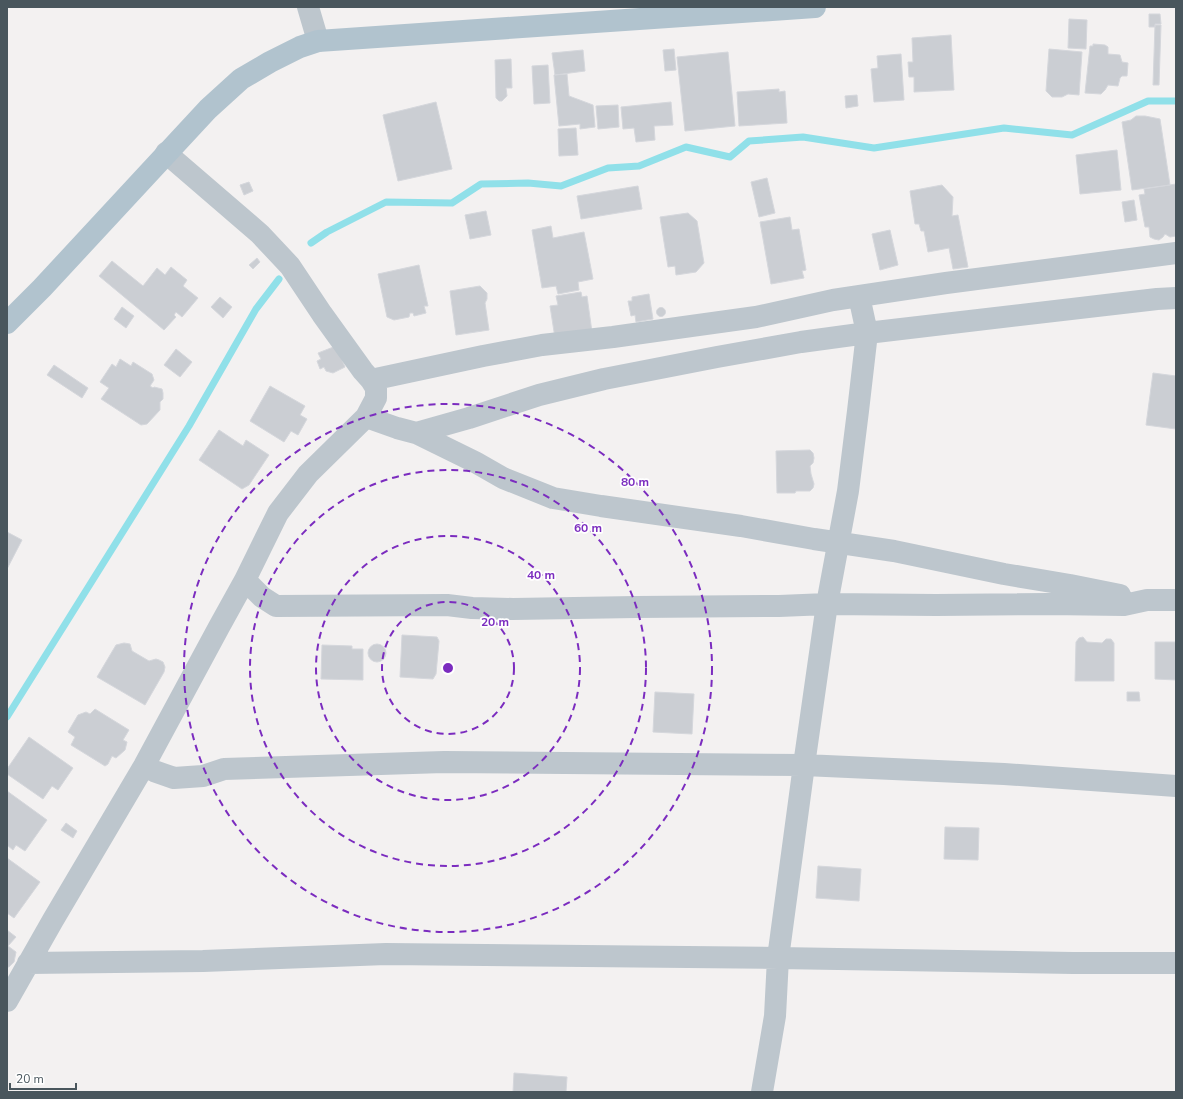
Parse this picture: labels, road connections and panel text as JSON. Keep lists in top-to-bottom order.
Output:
{
  "scale_bar": "20 m",
  "rings": [
    "80 m",
    "60 m",
    "40 m",
    "20 m"
  ]
}
